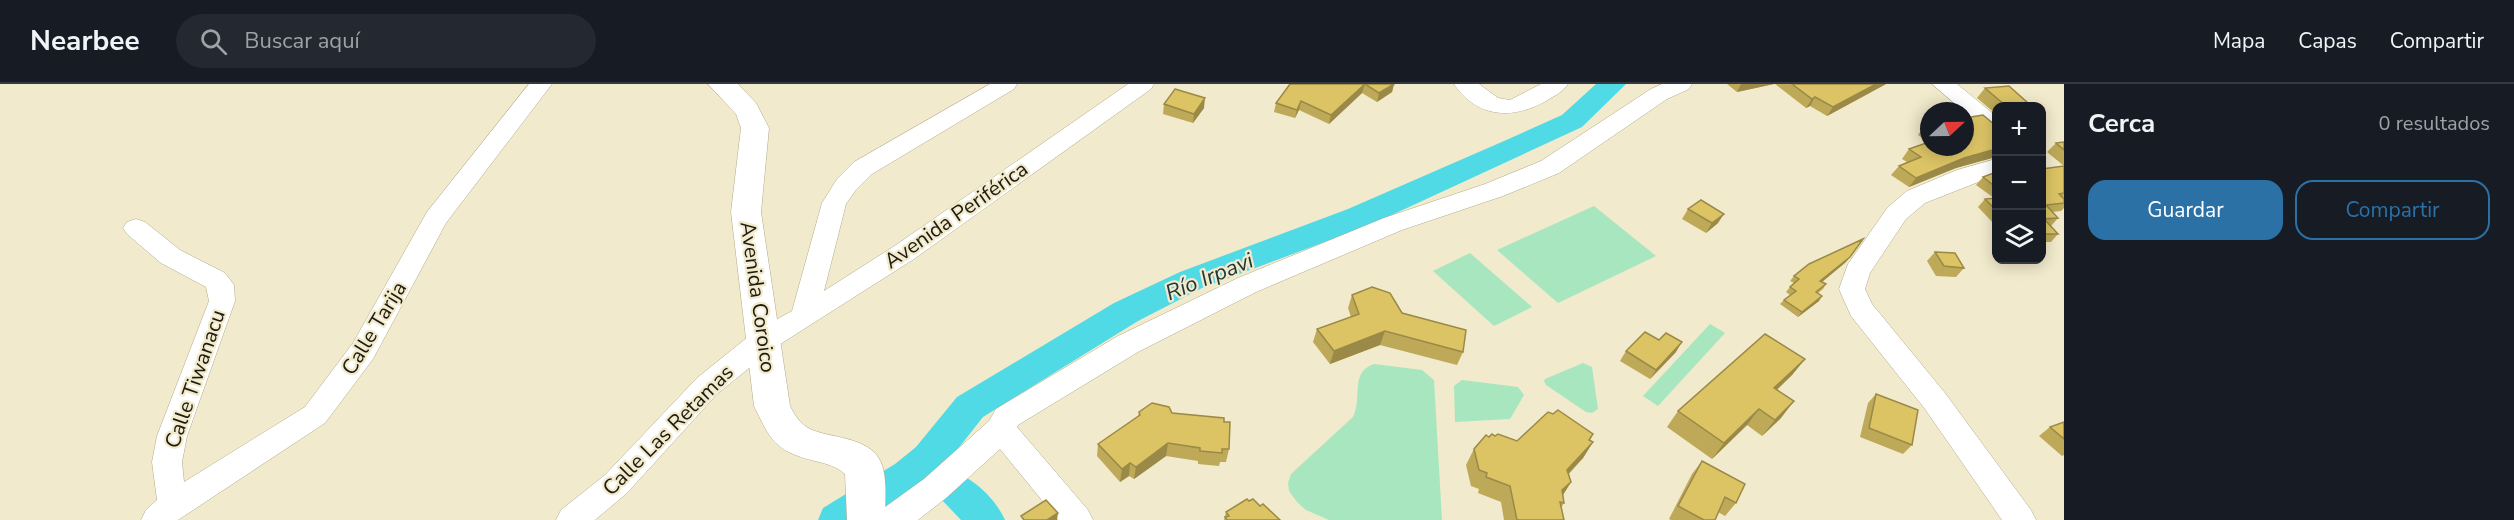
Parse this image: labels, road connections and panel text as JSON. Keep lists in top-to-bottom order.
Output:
{
  "streets": {
    "main road": ["Avenida Coroico"],
    "street": [
      "Avenida Periférica",
      "Calle Tarija",
      "Calle Tiwanacu",
      "Calle Las Retamas"
    ]
  },
  "crossings": [
    ["Avenida Periférica", "Avenida Coroico"],
    ["Avenida Periférica", "Calle Las Retamas"],
    ["Avenida Coroico", "Calle Las Retamas"],
    ["Calle Tarija", "Calle Tiwanacu"]
  ],
  "water": ["Río Irpavi"],
  "north": "right",
  "page": {
    "header": "Nearbee",
    "search": "Buscar aquí",
    "nav": ["Mapa", "Capas", "Compartir"],
    "heading": ["Cerca", "0 resultados"],
    "map_buttons": ["+", "−"],
    "buttons": ["Guardar", "Compartir"]
  }
}
